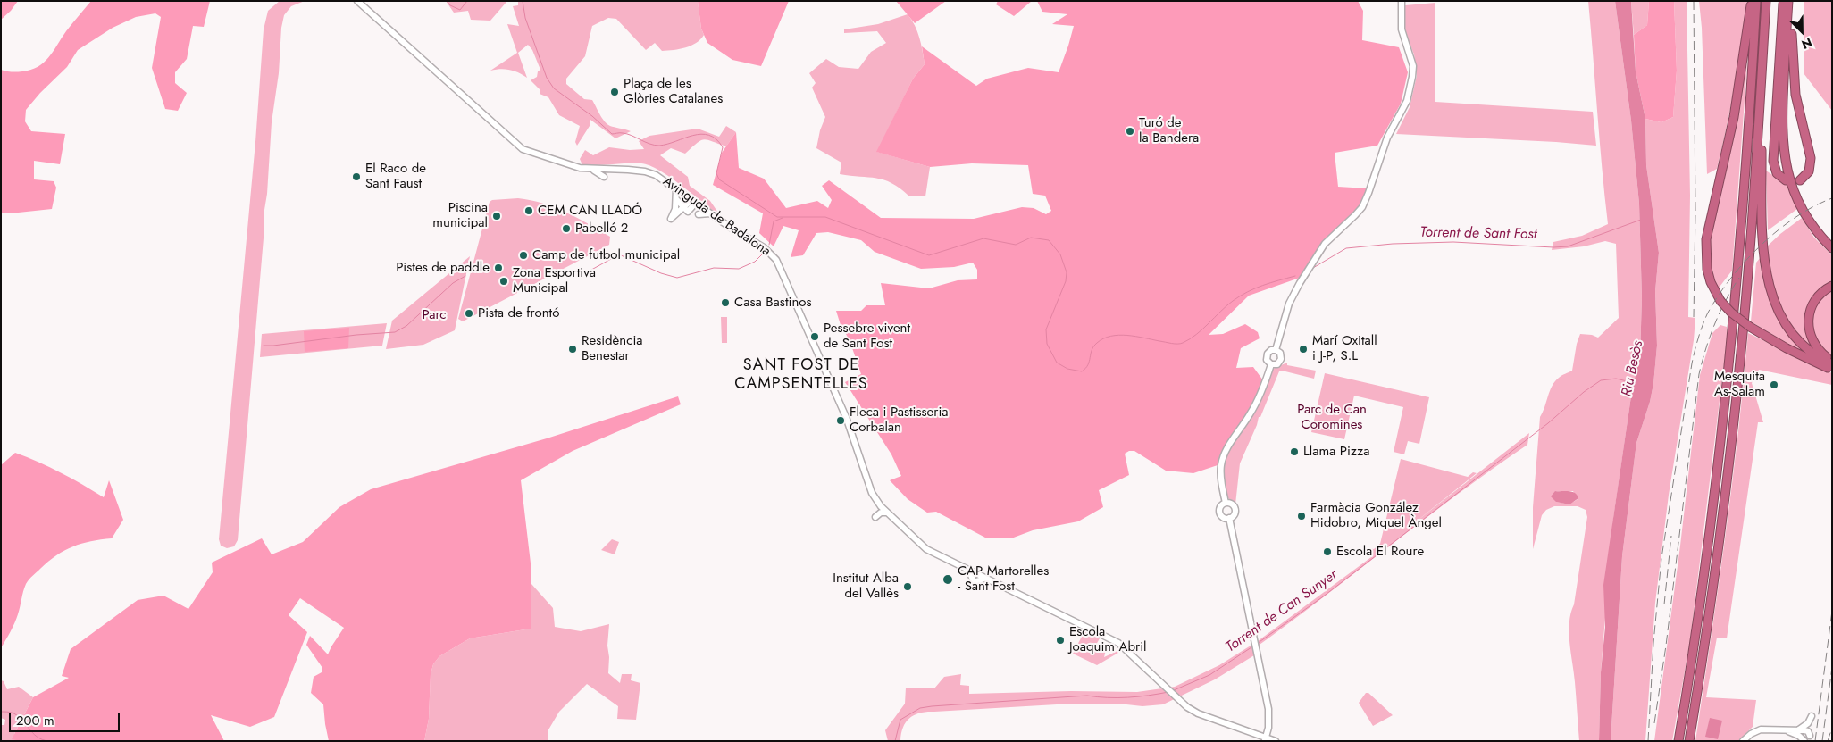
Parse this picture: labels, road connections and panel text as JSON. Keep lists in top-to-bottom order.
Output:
{
  "streets": {
    "street": ["Avinguda de Badalona"]
  },
  "districts": ["SANT FOST DE CAMPSENTELLES"],
  "water": ["Torrent de Sant Fost", "Riu Besòs", "Torrent de Can Sunyer"],
  "parks": ["Parc", "Parc de Can Coromines"],
  "places": [
    "Plaça de les Glòries Catalanes",
    "Turó de la Bandera",
    "El Raco de Sant Faust",
    "CEM CAN LLADÓ",
    "Piscina municipal",
    "Pabelló 2",
    "Camp de futbol municipal",
    "Pistes de paddle",
    "Zona Esportiva Municipal",
    "Casa Bastinos",
    "Pista de frontó",
    "Pessebre vivent de Sant Fost",
    "Residència Benestar",
    "Marí Oxitall i J-P, S.L",
    "Mesquita As-Salam",
    "Fleca i Pastisseria Corbalan",
    "Llama Pizza",
    "Farmàcia González Hidobro, Miquel Àngel",
    "Escola El Roure",
    "CAP Martorelles - Sant Fost",
    "Institut Alba del Vallès",
    "Escola Joaquim Abril"
  ],
  "scale_bar": "200 m",
  "north": "bottom right"
}
